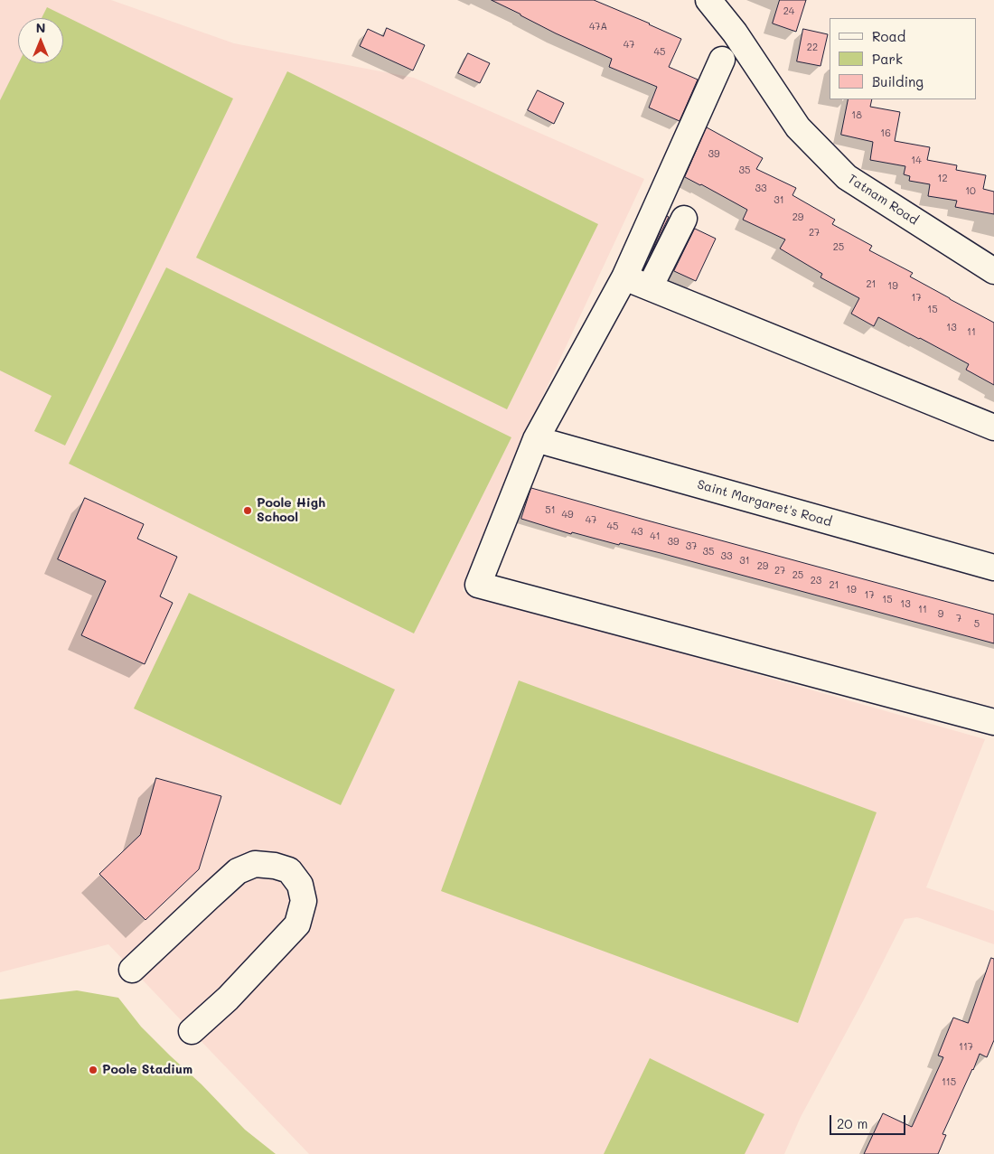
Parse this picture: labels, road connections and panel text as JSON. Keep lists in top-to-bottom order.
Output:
{
  "streets": {
    "street": ["Tatnam Road", "Saint Margaret's Road"]
  },
  "places": ["Poole High School", "Poole Stadium"],
  "house_numbers": [
    "24",
    "47A",
    "47",
    "22",
    "45",
    "18",
    "16",
    "39",
    "14",
    "35",
    "12",
    "33",
    "10",
    "31",
    "29",
    "27",
    "25",
    "21",
    "19",
    "17",
    "15",
    "13",
    "11",
    "51",
    "49",
    "47",
    "45",
    "43",
    "41",
    "39",
    "37",
    "35",
    "33",
    "31",
    "29",
    "27",
    "25",
    "23",
    "21",
    "19",
    "17",
    "15",
    "13",
    "11",
    "9",
    "7",
    "5",
    "117",
    "115"
  ],
  "legend": ["Road", "Park", "Building"],
  "scale_bar": "20 m",
  "north": "top"
}
